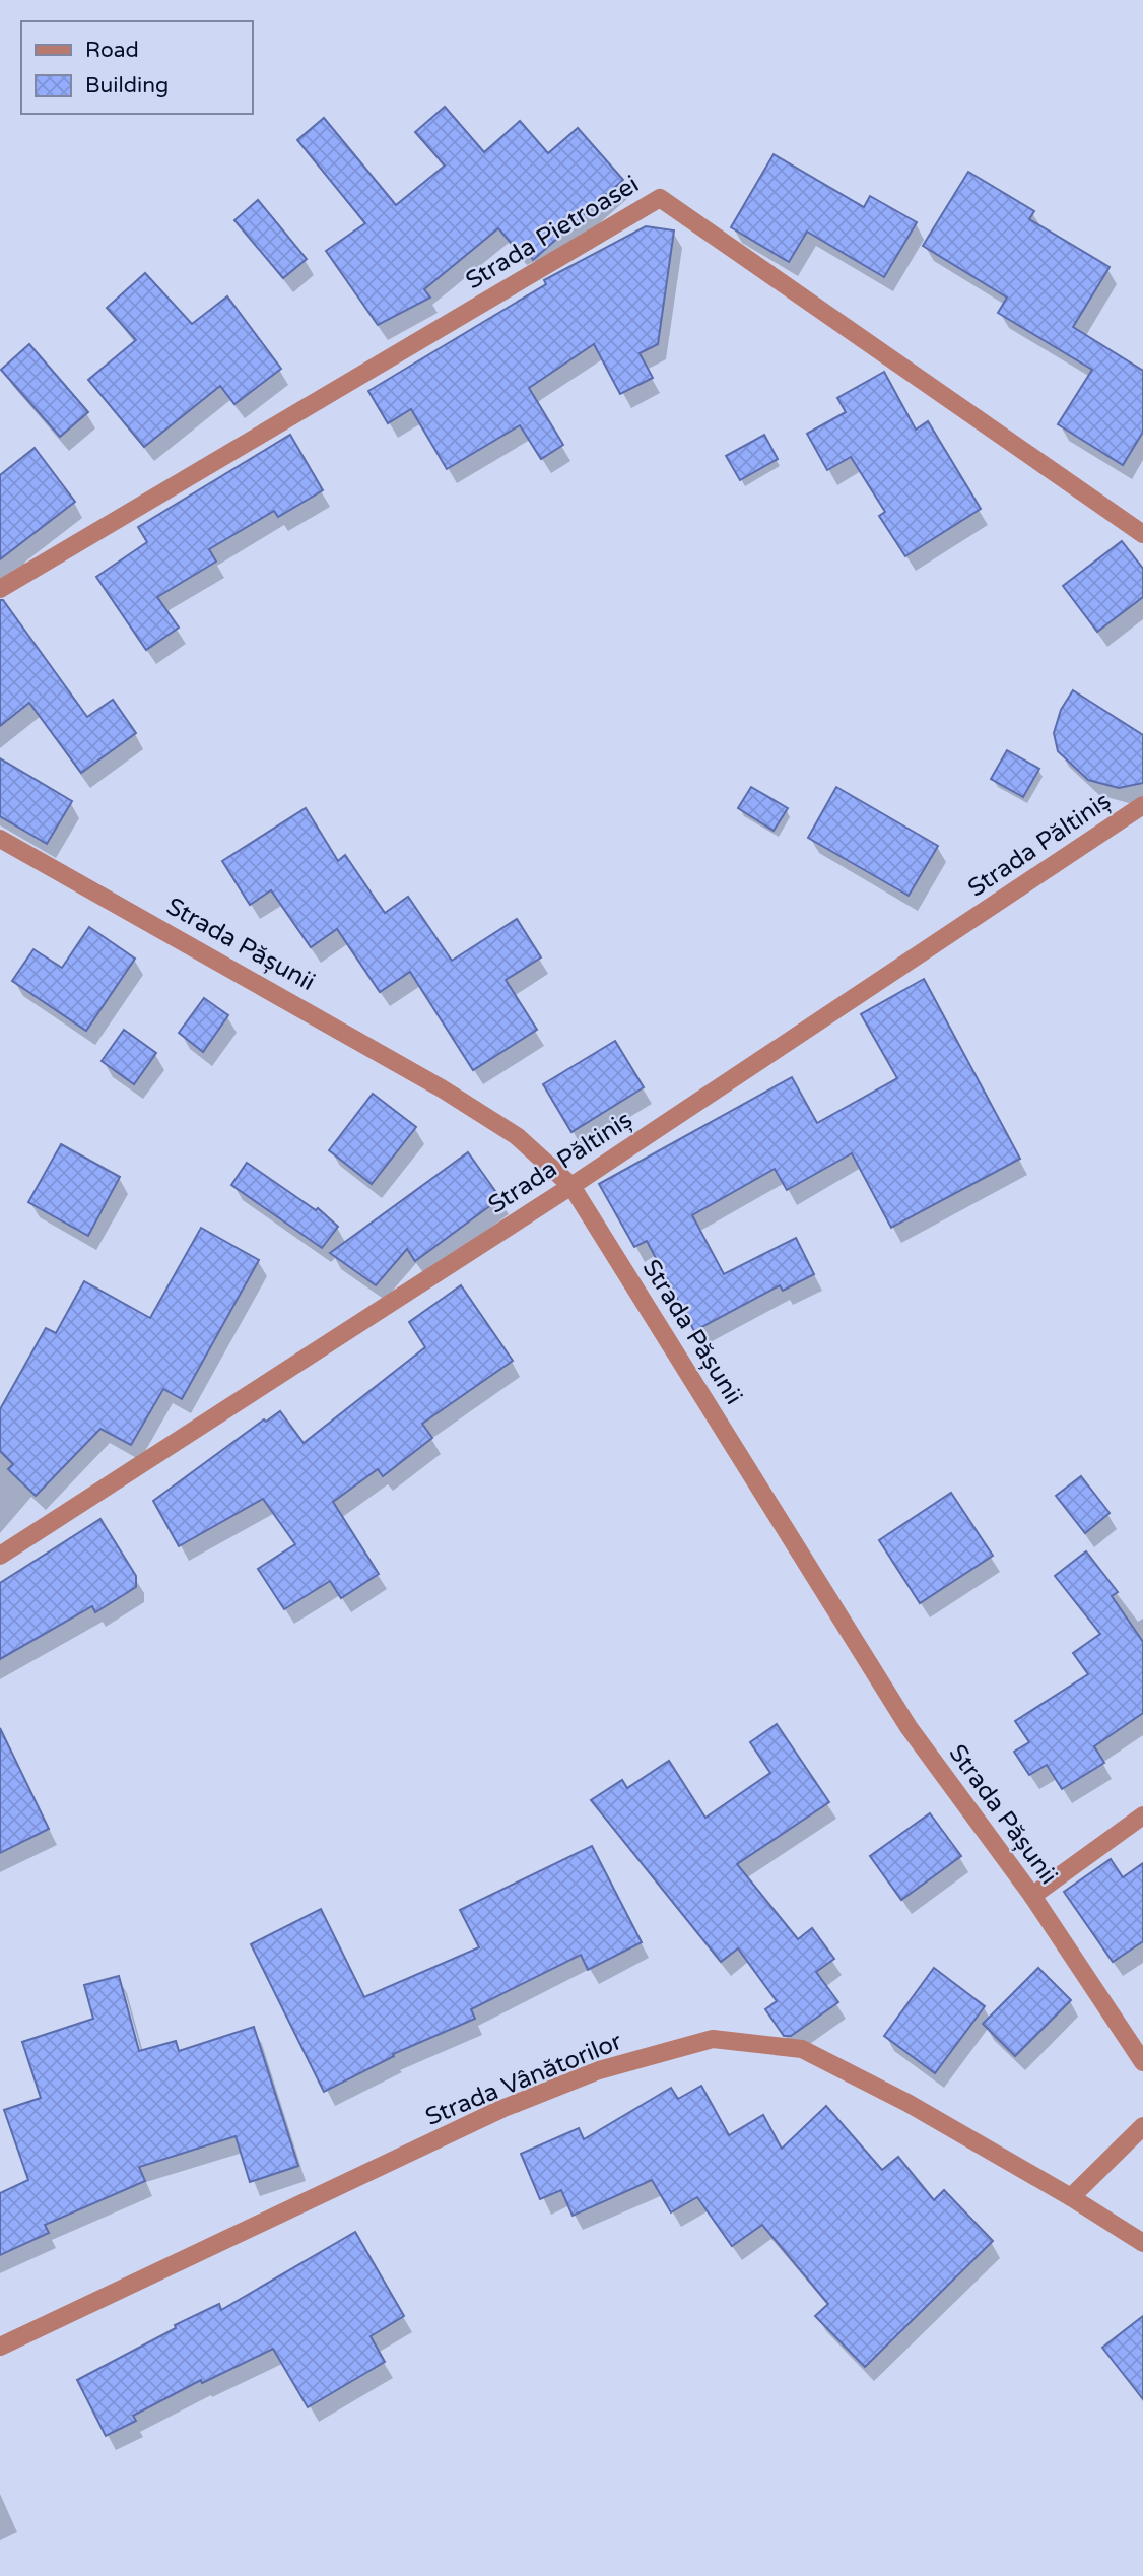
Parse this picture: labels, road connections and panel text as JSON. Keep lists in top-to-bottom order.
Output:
{
  "streets": {
    "street": [
      "Strada Pietroasei",
      "Strada Păltiniș",
      "Strada Pășunii",
      "Strada Vânătorilor"
    ]
  },
  "crossings": [
    ["Strada Păltiniș", "Strada Pășunii"]
  ],
  "legend": ["Road", "Building"]
}
